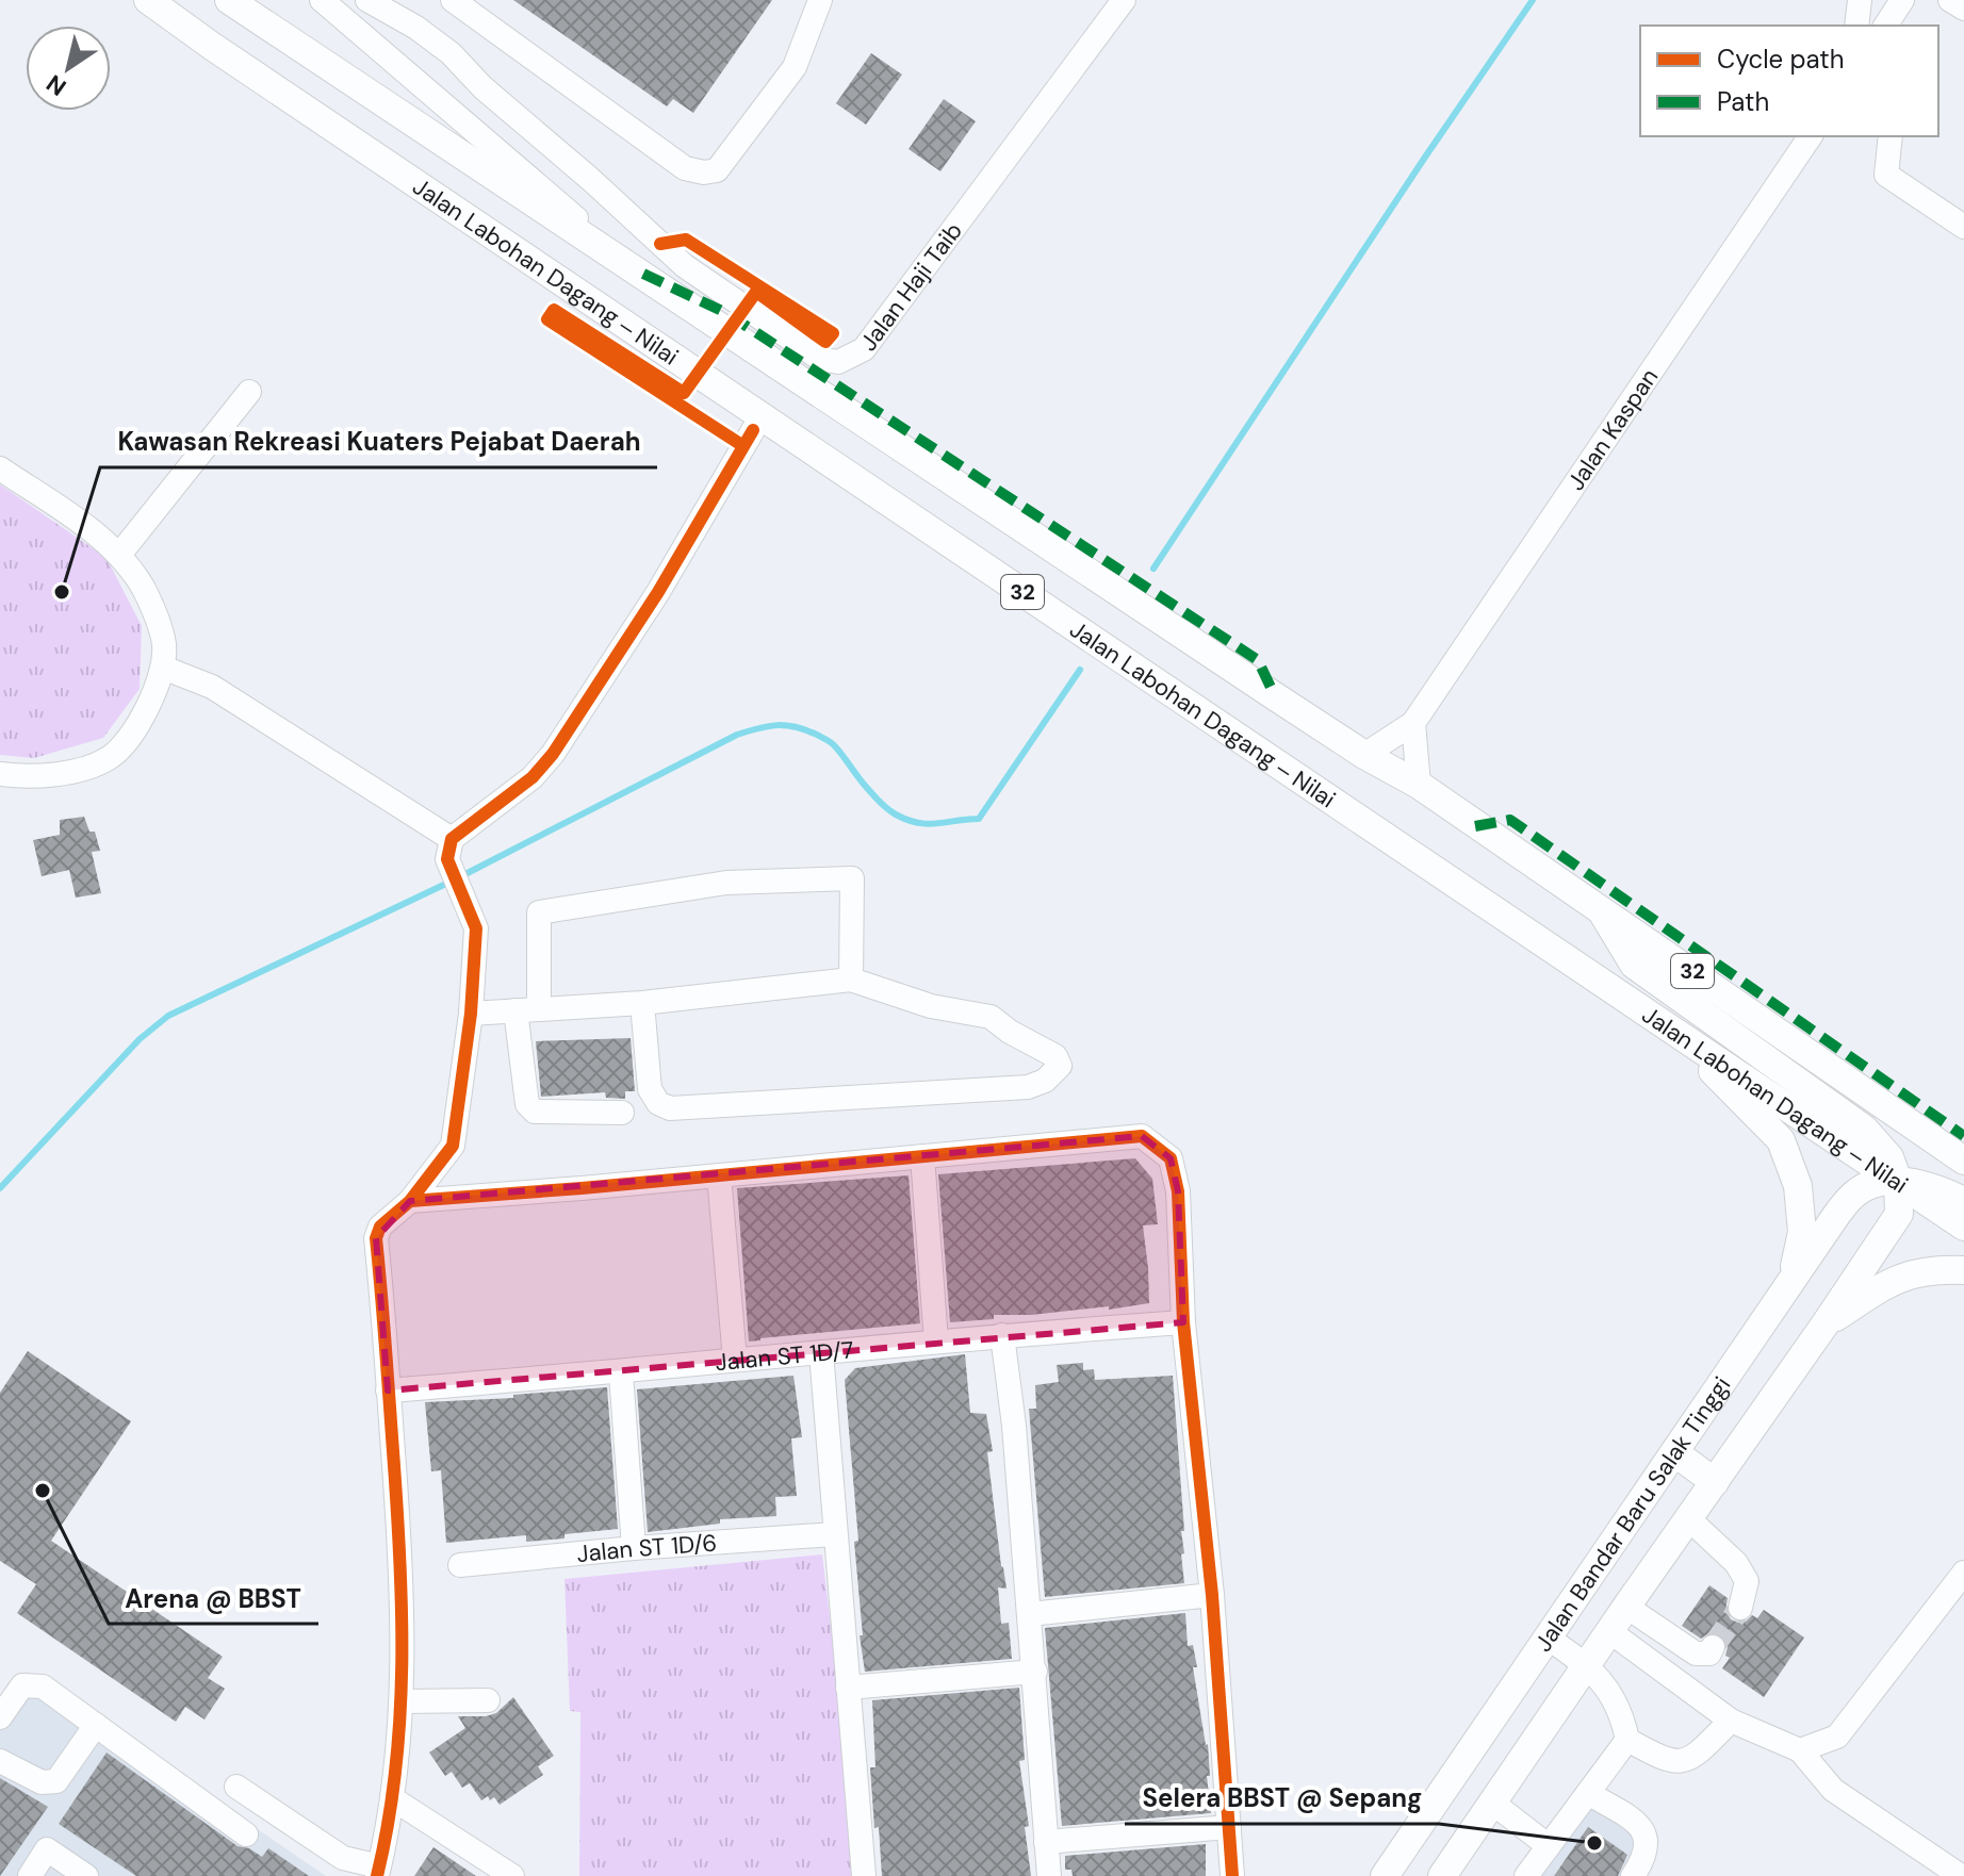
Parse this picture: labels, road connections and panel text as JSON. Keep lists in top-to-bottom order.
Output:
{
  "streets": {
    "main road": ["Jalan Labohan Dagang ‒ Nilai", "32", "Jalan Bandar Baru Salak Tinggi"],
    "street": [
      "Jalan Haji Taib",
      "Jalan Kaspan",
      "Jalan ST 1D/7",
      "Jalan ST 1D/6"
    ]
  },
  "crossings": [
    ["Jalan Labohan Dagang ‒ Nilai", "Jalan Bandar Baru Salak Tinggi"]
  ],
  "places": ["Kawasan Rekreasi Kuaters Pejabat Daerah", "Arena @ BBST", "Selera BBST @ Sepang"],
  "legend": ["Cycle path", "Path"],
  "north": "bottom left"
}
